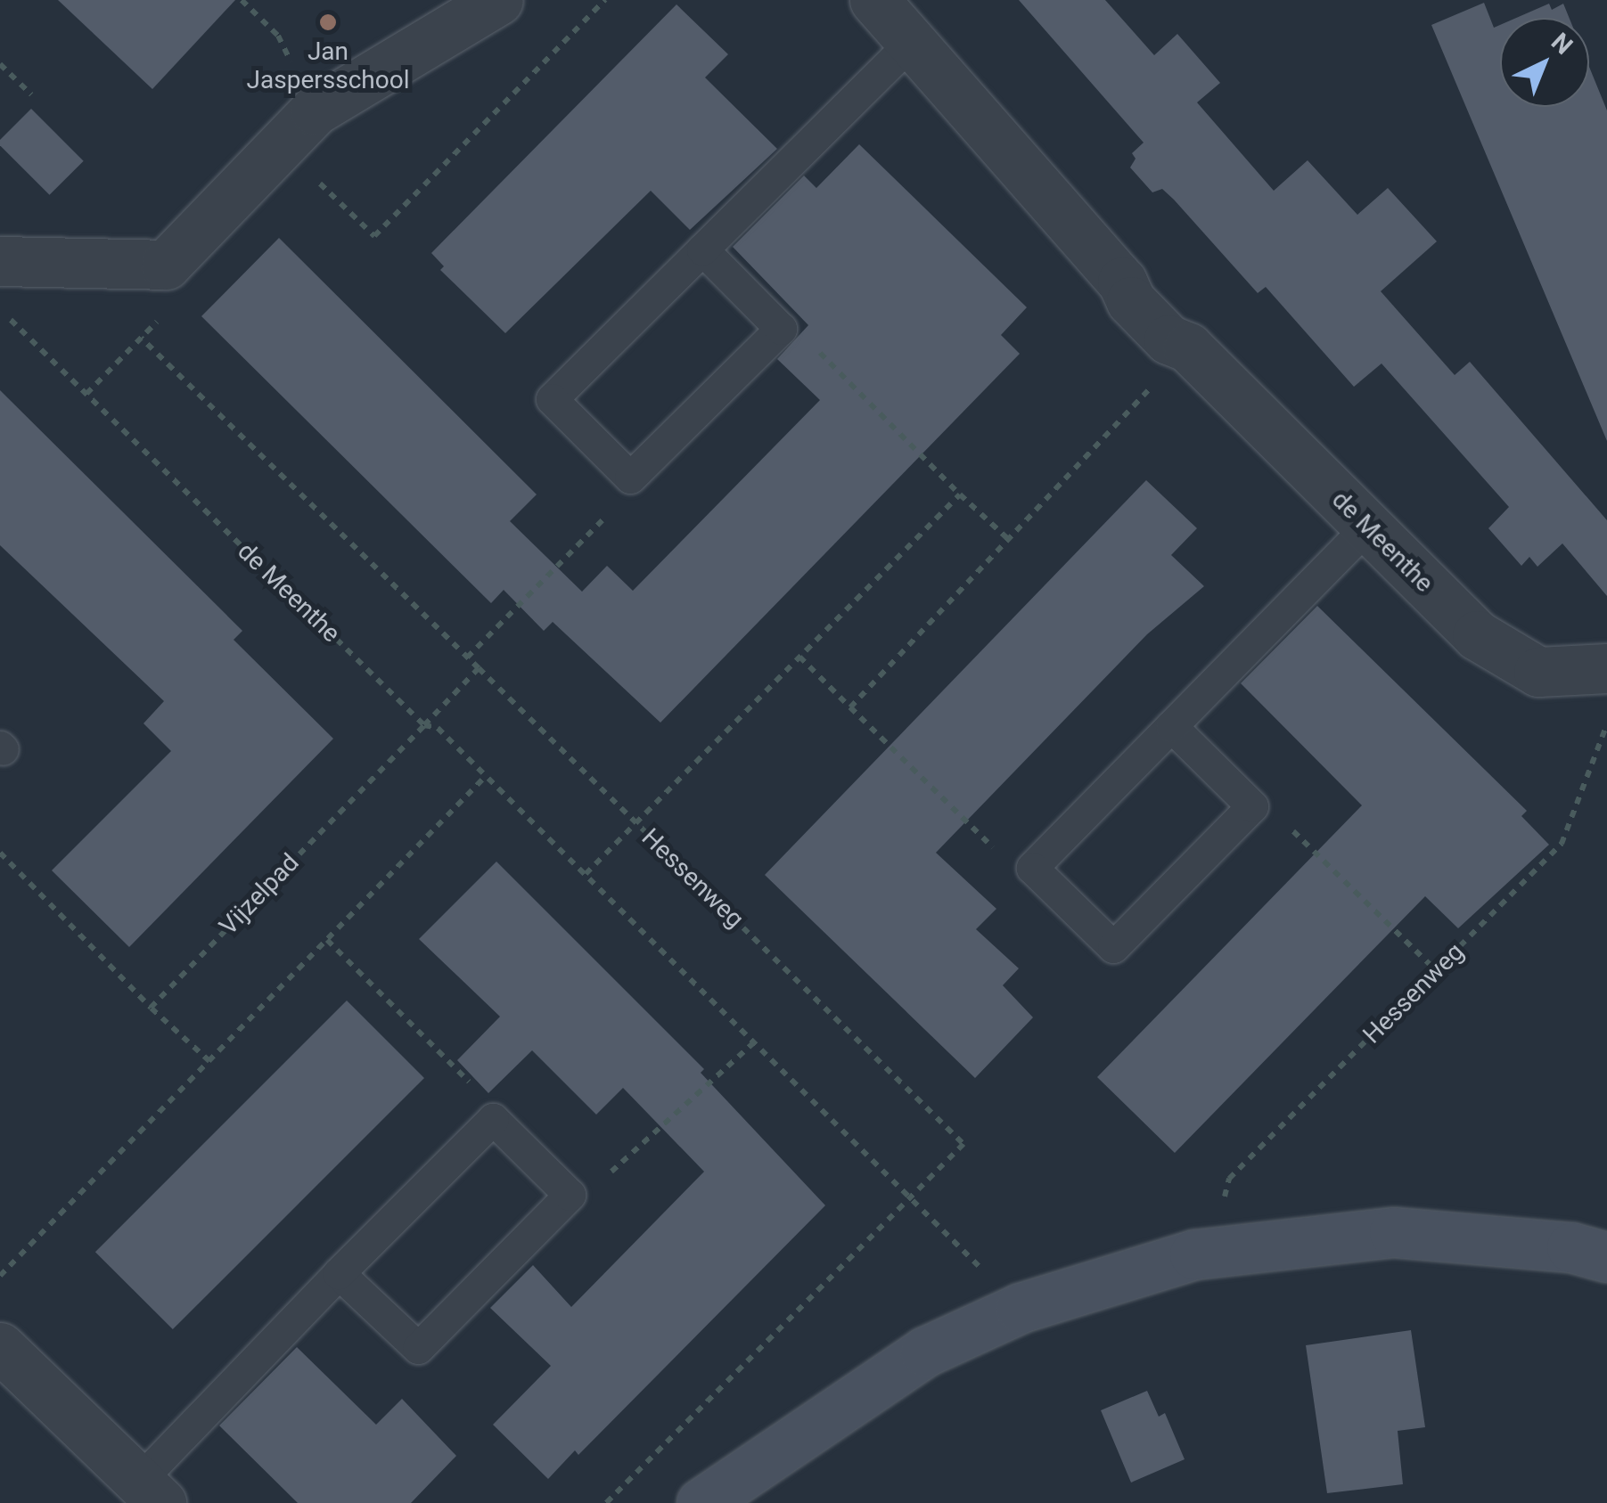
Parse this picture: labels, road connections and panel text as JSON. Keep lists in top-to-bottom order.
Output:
{
  "streets": {
    "street": ["de Meenthe"],
    "path": ["Hessenweg", "Vijzelpad"]
  },
  "crossings": [
    ["de Meenthe", "Vijzelpad"]
  ],
  "places": ["Jan Jaspersschool"],
  "north": "top right"
}
